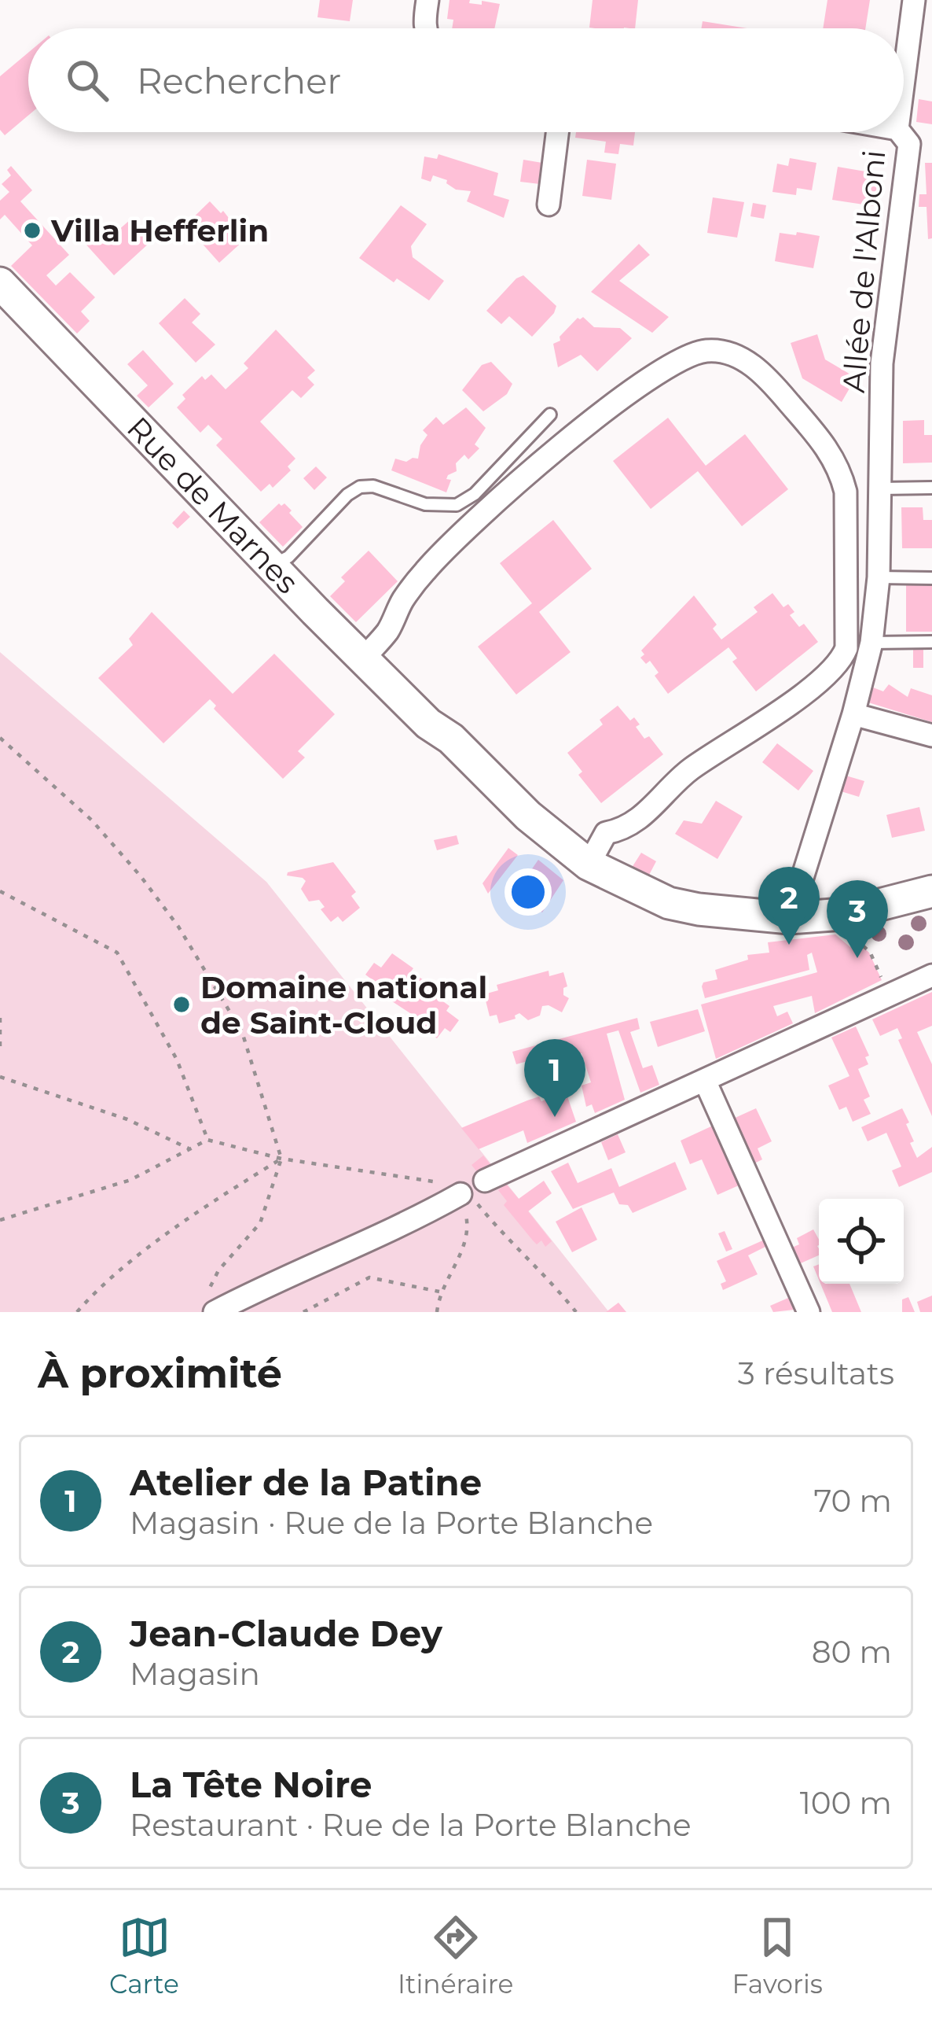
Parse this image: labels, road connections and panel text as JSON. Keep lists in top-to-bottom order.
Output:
{
  "streets": {
    "main road": ["Rue de Marnes"],
    "street": ["Allée de l'Alboni"]
  },
  "places": ["Villa Hefferlin", "Domaine national de Saint-Cloud"],
  "page": {
    "search": "Rechercher",
    "pins": ["2", "3", "1"],
    "heading": ["À proximité", "3 résultats"],
    "list": [
      {
        "mark": "1",
        "name": "Atelier de la Patine",
        "note": "Magasin · Rue de la Porte Blanche",
        "value": "70 m"
      },
      {
        "mark": "2",
        "name": "Jean-Claude Dey",
        "note": "Magasin",
        "value": "80 m"
      },
      {
        "mark": "3",
        "name": "La Tête Noire",
        "note": "Restaurant · Rue de la Porte Blanche",
        "value": "100 m"
      }
    ],
    "nav": ["Carte", "Itinéraire", "Favoris"]
  }
}
